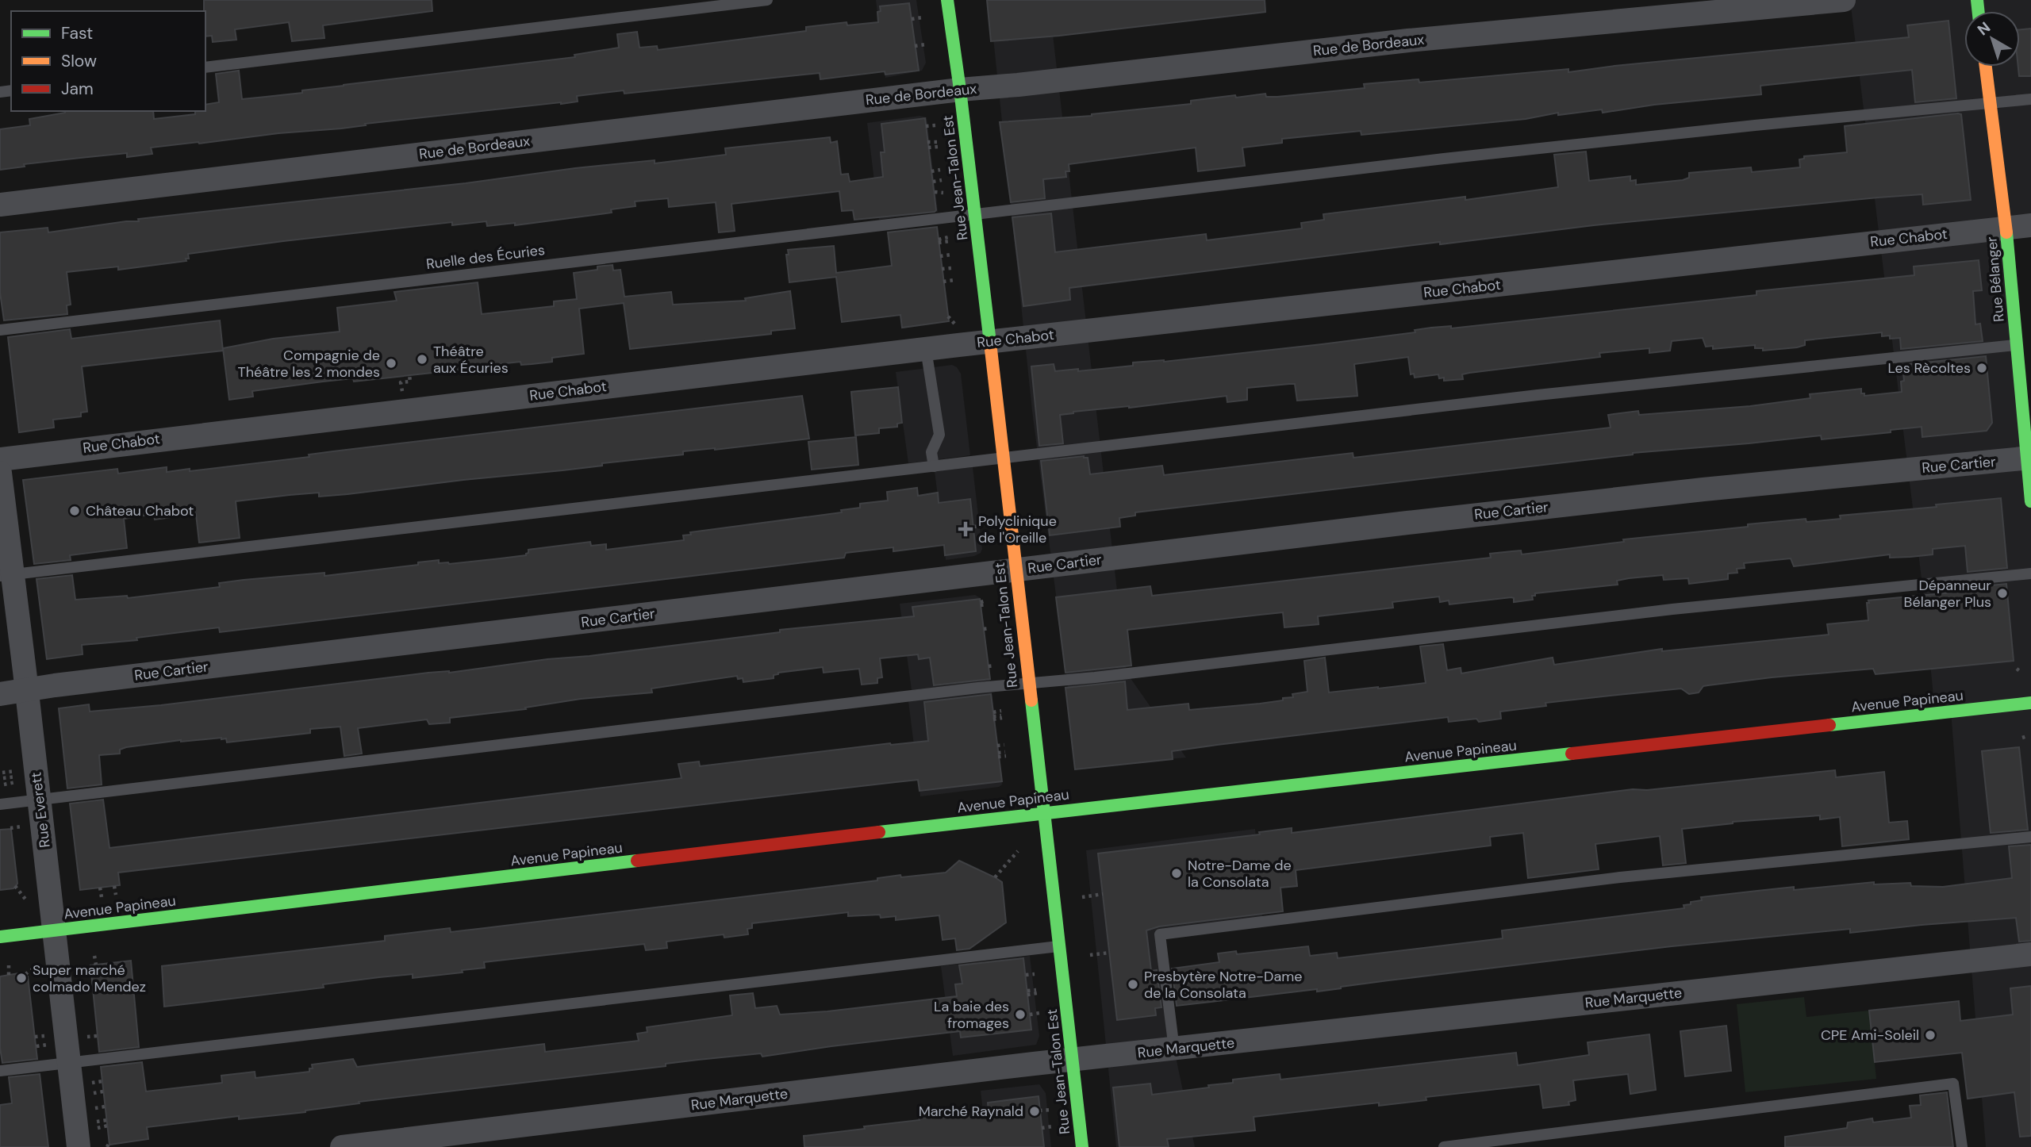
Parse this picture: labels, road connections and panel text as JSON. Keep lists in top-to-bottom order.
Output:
{
  "streets": {
    "main road": ["Rue Jean-Talon Est", "Rue Bélanger", "Avenue Papineau"],
    "street": [
      "Rue de Bordeaux",
      "Rue Chabot",
      "Rue Cartier",
      "Rue Everett",
      "Rue Marquette"
    ],
    "lane": ["Ruelle des Écuries"]
  },
  "crossings": [
    ["Rue de Bordeaux", "Rue Jean-Talon Est"],
    ["Rue Jean-Talon Est", "Rue Chabot"],
    ["Rue Jean-Talon Est", "Ruelle des Écuries"],
    ["Rue Jean-Talon Est", "Rue Cartier"],
    ["Rue Jean-Talon Est", "Avenue Papineau"],
    ["Rue Jean-Talon Est", "Rue Marquette"],
    ["Rue Chabot", "Rue Bélanger"],
    ["Ruelle des Écuries", "Rue Bélanger"],
    ["Rue Bélanger", "Rue Cartier"],
    ["Rue Cartier", "Rue Everett"],
    ["Avenue Papineau", "Rue Everett"]
  ],
  "places": {
    "other": [
      "Théâtre aux Écuries",
      "Compagnie de Théâtre les 2 mondes",
      "Les Rècoltes",
      "Château Chabot",
      "Dépanneur Bélanger Plus",
      "Notre-Dame de la Consolata",
      "Super marché colmado Mendez",
      "Presbytère Notre-Dame de la Consolata",
      "La baie des fromages",
      "CPE Ami-Soleil",
      "Marché Raynald"
    ],
    "health": ["Polyclinique de l'Oreille"]
  },
  "legend": ["Fast", "Slow", "Jam"],
  "north": "top left"
}
